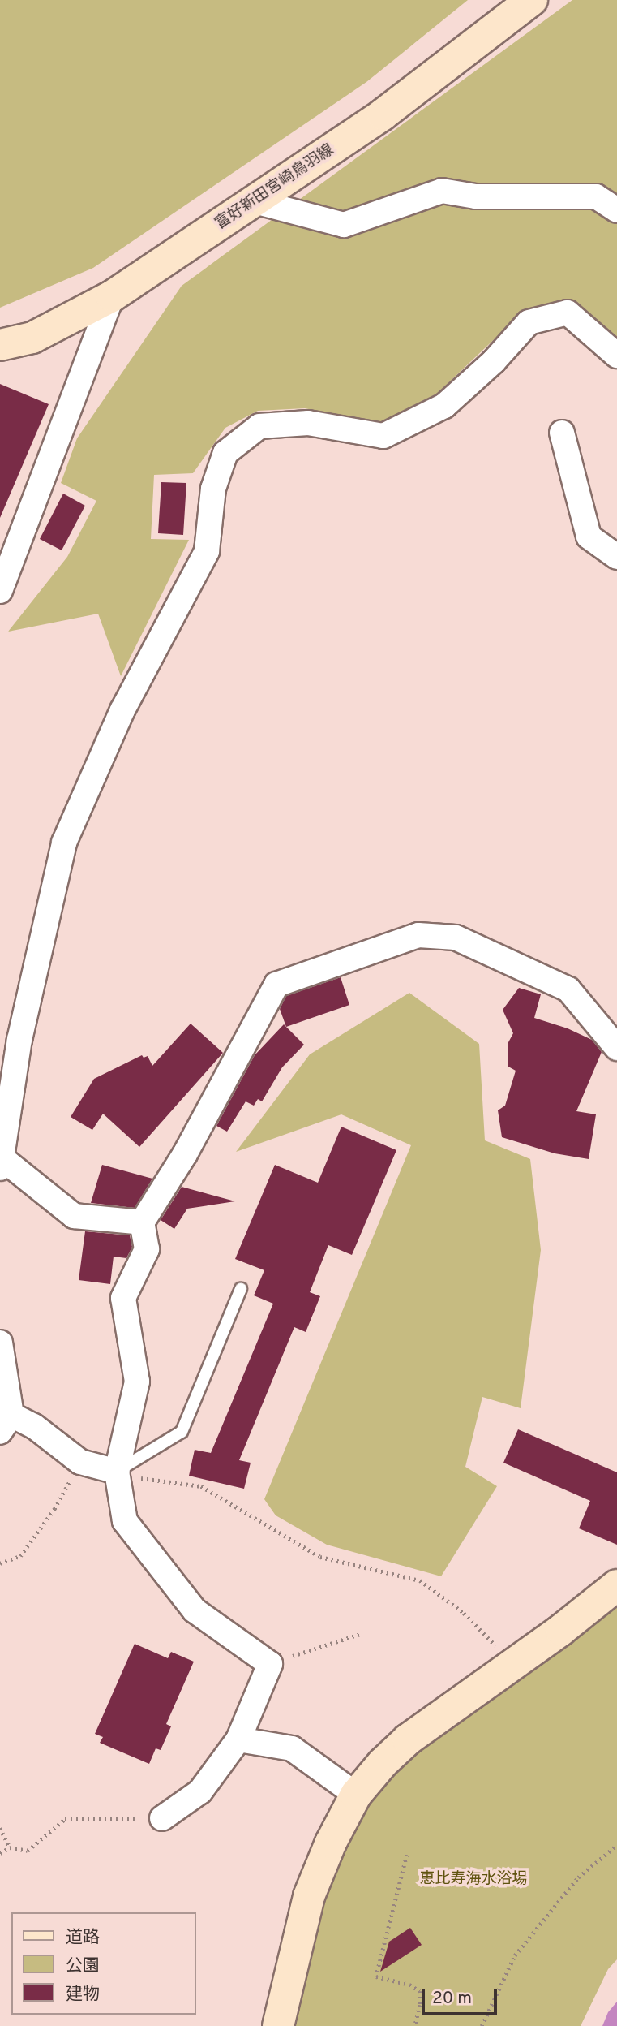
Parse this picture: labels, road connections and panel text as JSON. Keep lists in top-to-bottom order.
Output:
{
  "streets": {
    "main road": ["富好新田宮崎鳥羽線"]
  },
  "parks": ["恵比寿海水浴場"],
  "legend": ["道路", "公園", "建物"],
  "scale_bar": "20 m"
}
